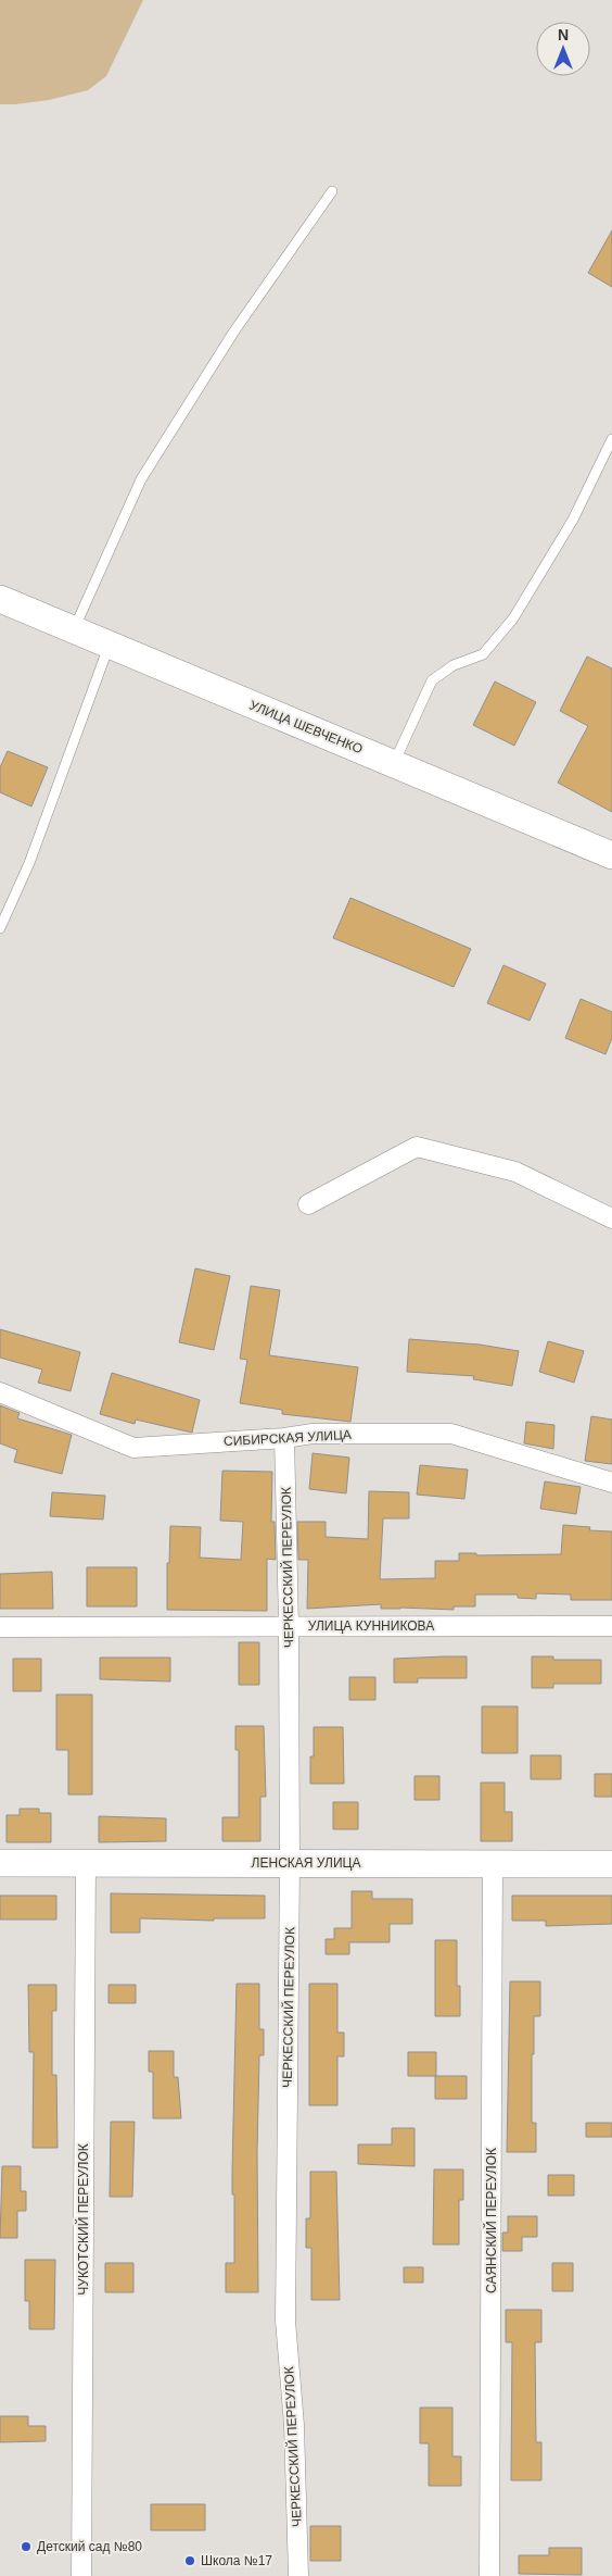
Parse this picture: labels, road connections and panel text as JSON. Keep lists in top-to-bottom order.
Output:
{
  "streets": {
    "street": [
      "УЛИЦА ШЕВЧЕНКО",
      "СИБИРСКАЯ УЛИЦА",
      "ЧЕРКЕССКИЙ ПЕРЕУЛОК",
      "УЛИЦА КУННИКОВА",
      "ЛЕНСКАЯ УЛИЦА",
      "ЧУКОТСКИЙ ПЕРЕУЛОК",
      "САЯНСКИЙ ПЕРЕУЛОК"
    ]
  },
  "crossings": [
    ["СИБИРСКАЯ УЛИЦА", "ЧЕРКЕССКИЙ ПЕРЕУЛОК"],
    ["ЧЕРКЕССКИЙ ПЕРЕУЛОК", "УЛИЦА КУННИКОВА"],
    ["ЧЕРКЕССКИЙ ПЕРЕУЛОК", "ЛЕНСКАЯ УЛИЦА"],
    ["ЛЕНСКАЯ УЛИЦА", "ЧУКОТСКИЙ ПЕРЕУЛОК"],
    ["ЛЕНСКАЯ УЛИЦА", "САЯНСКИЙ ПЕРЕУЛОК"]
  ],
  "places": ["Детский сад №80", "Школа №17"],
  "north": "top"
}
